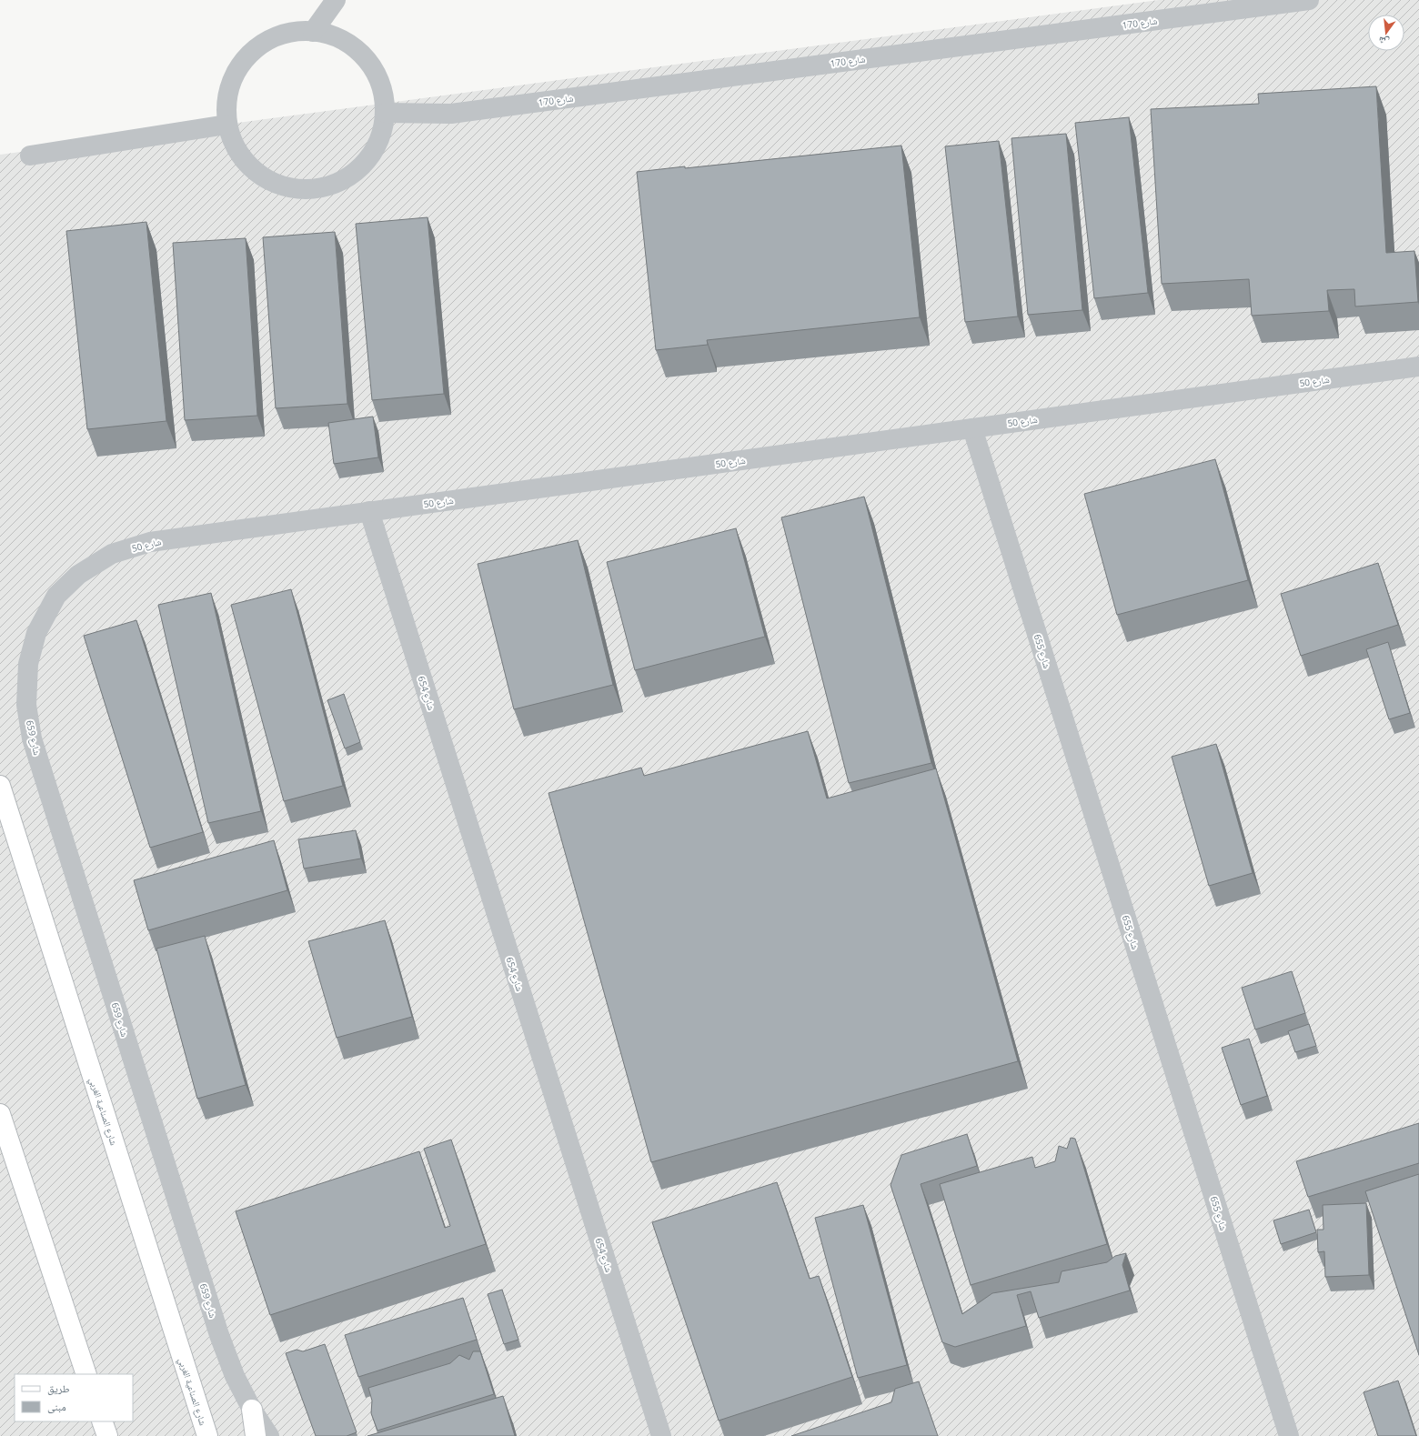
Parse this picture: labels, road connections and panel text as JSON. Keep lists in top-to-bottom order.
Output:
{
  "streets": {
    "main road": ["شارع الصناعية الغربي"],
    "street": [
      "شارع 170",
      "شارع 50",
      "شارع 655",
      "شارع 654",
      "شارع 659"
    ]
  },
  "crossings": [
    ["شارع 50", "شارع 655"],
    ["شارع 50", "شارع 654"],
    ["شارع 50", "شارع 659"]
  ],
  "legend": ["طريق", "مبنى"],
  "north": "bottom"
}
